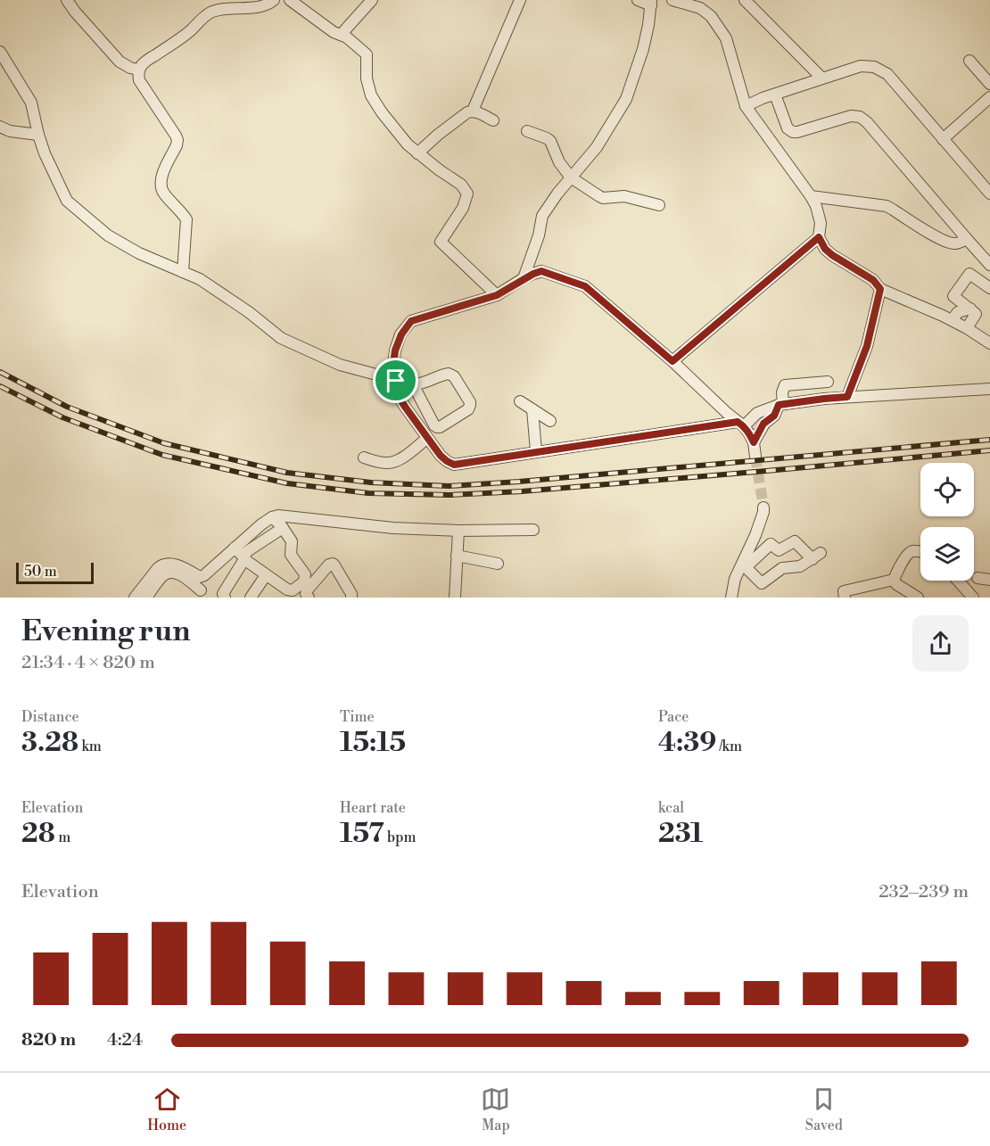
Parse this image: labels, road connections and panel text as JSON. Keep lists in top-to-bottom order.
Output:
{
  "scale_bar": "50 m",
  "page": {
    "scale": "50 m",
    "heading": ["Evening run", "21:34 · 4 × 820 m"],
    "stats": [
      ["Distance", "3.28 km"],
      ["Time", "15:15"],
      ["Pace", "4:39 /km"],
      ["Elevation", "28 m"],
      ["Heart rate", "157 bpm"],
      ["kcal", "231"]
    ],
    "chart": ["Elevation", "232–239 m"],
    "list": [
      {
        "name": "820 m",
        "note": "4:24"
      }
    ],
    "tabs": ["Home", "Map", "Saved"]
  }
}
